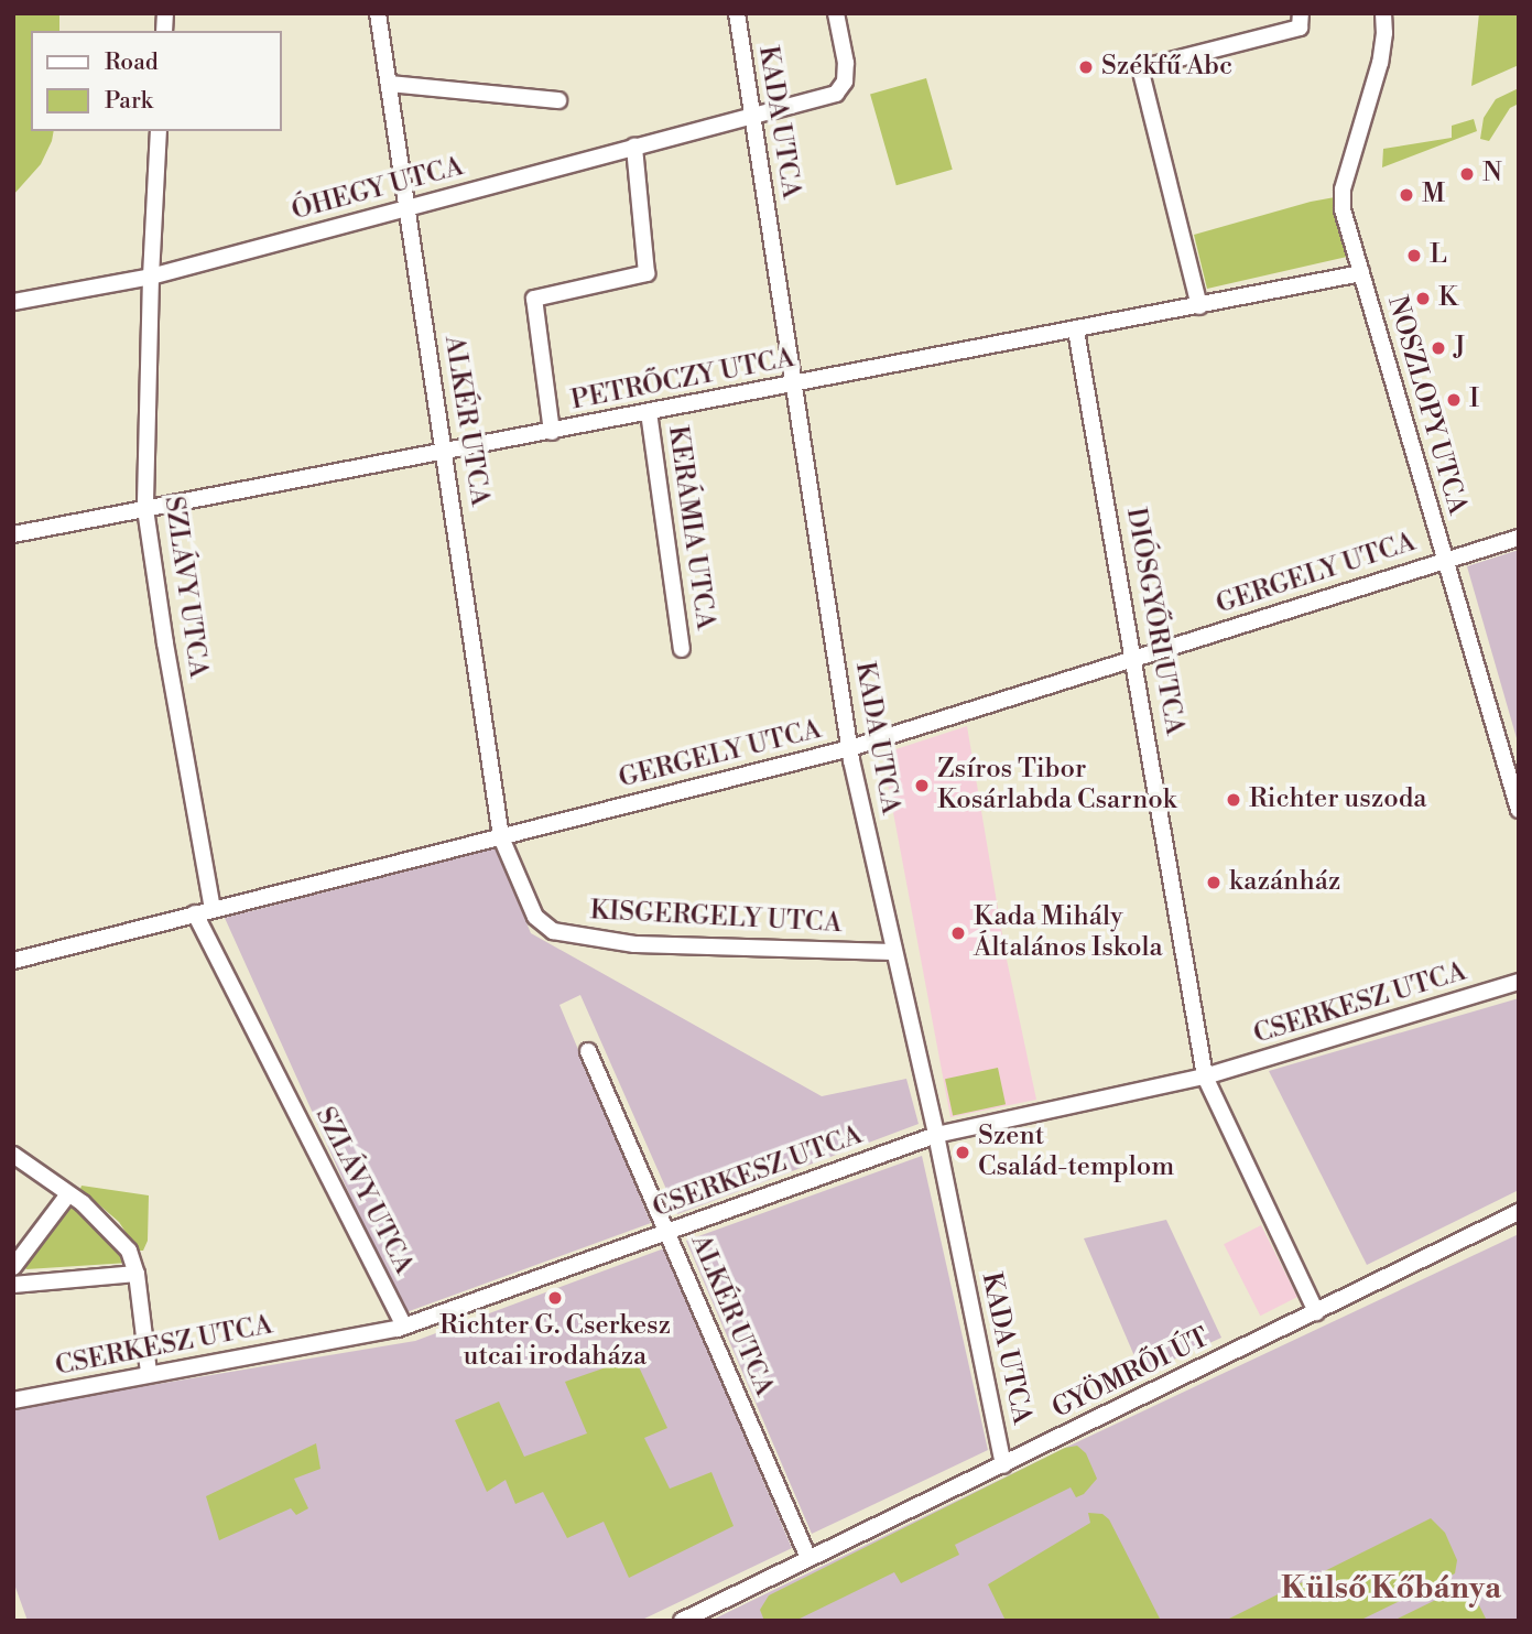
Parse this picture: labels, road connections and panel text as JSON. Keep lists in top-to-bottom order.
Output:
{
  "streets": {
    "street": [
      "KADA UTCA",
      "ÓHEGY UTCA",
      "PETRŐCZY UTCA",
      "NOSZLOPY UTCA",
      "ALKÉR UTCA",
      "KERÁMIA UTCA",
      "GERGELY UTCA",
      "SZLÁVY UTCA",
      "DIÓSGYŐRI UTCA",
      "KISGERGELY UTCA",
      "CSERKESZ UTCA",
      "GYÖMRŐI ÚT"
    ]
  },
  "crossings": [
    ["KADA UTCA", "ÓHEGY UTCA"],
    ["KADA UTCA", "PETRŐCZY UTCA"],
    ["KADA UTCA", "GERGELY UTCA"],
    ["KADA UTCA", "KISGERGELY UTCA"],
    ["KADA UTCA", "CSERKESZ UTCA"],
    ["KADA UTCA", "GYÖMRŐI ÚT"],
    ["ÓHEGY UTCA", "ALKÉR UTCA"],
    ["ÓHEGY UTCA", "SZLÁVY UTCA"],
    ["PETRŐCZY UTCA", "NOSZLOPY UTCA"],
    ["PETRŐCZY UTCA", "ALKÉR UTCA"],
    ["PETRŐCZY UTCA", "KERÁMIA UTCA"],
    ["PETRŐCZY UTCA", "SZLÁVY UTCA"],
    ["PETRŐCZY UTCA", "DIÓSGYŐRI UTCA"],
    ["NOSZLOPY UTCA", "GERGELY UTCA"],
    ["ALKÉR UTCA", "GERGELY UTCA"],
    ["ALKÉR UTCA", "KISGERGELY UTCA"],
    ["ALKÉR UTCA", "CSERKESZ UTCA"],
    ["ALKÉR UTCA", "GYÖMRŐI ÚT"],
    ["GERGELY UTCA", "SZLÁVY UTCA"],
    ["GERGELY UTCA", "DIÓSGYŐRI UTCA"],
    ["GERGELY UTCA", "KISGERGELY UTCA"],
    ["SZLÁVY UTCA", "CSERKESZ UTCA"],
    ["DIÓSGYŐRI UTCA", "CSERKESZ UTCA"],
    ["DIÓSGYŐRI UTCA", "GYÖMRŐI ÚT"]
  ],
  "districts": ["Külső Kőbánya"],
  "places": [
    "Székfű Abc",
    "N",
    "M",
    "L",
    "K",
    "J",
    "I",
    "Zsíros Tibor Kosárlabda Csarnok",
    "Richter uszoda",
    "kazánház",
    "Kada Mihály Általános Iskola",
    "Szent Család-templom",
    "Richter G. Cserkesz utcai irodaháza"
  ],
  "legend": ["Road", "Park"]
}
